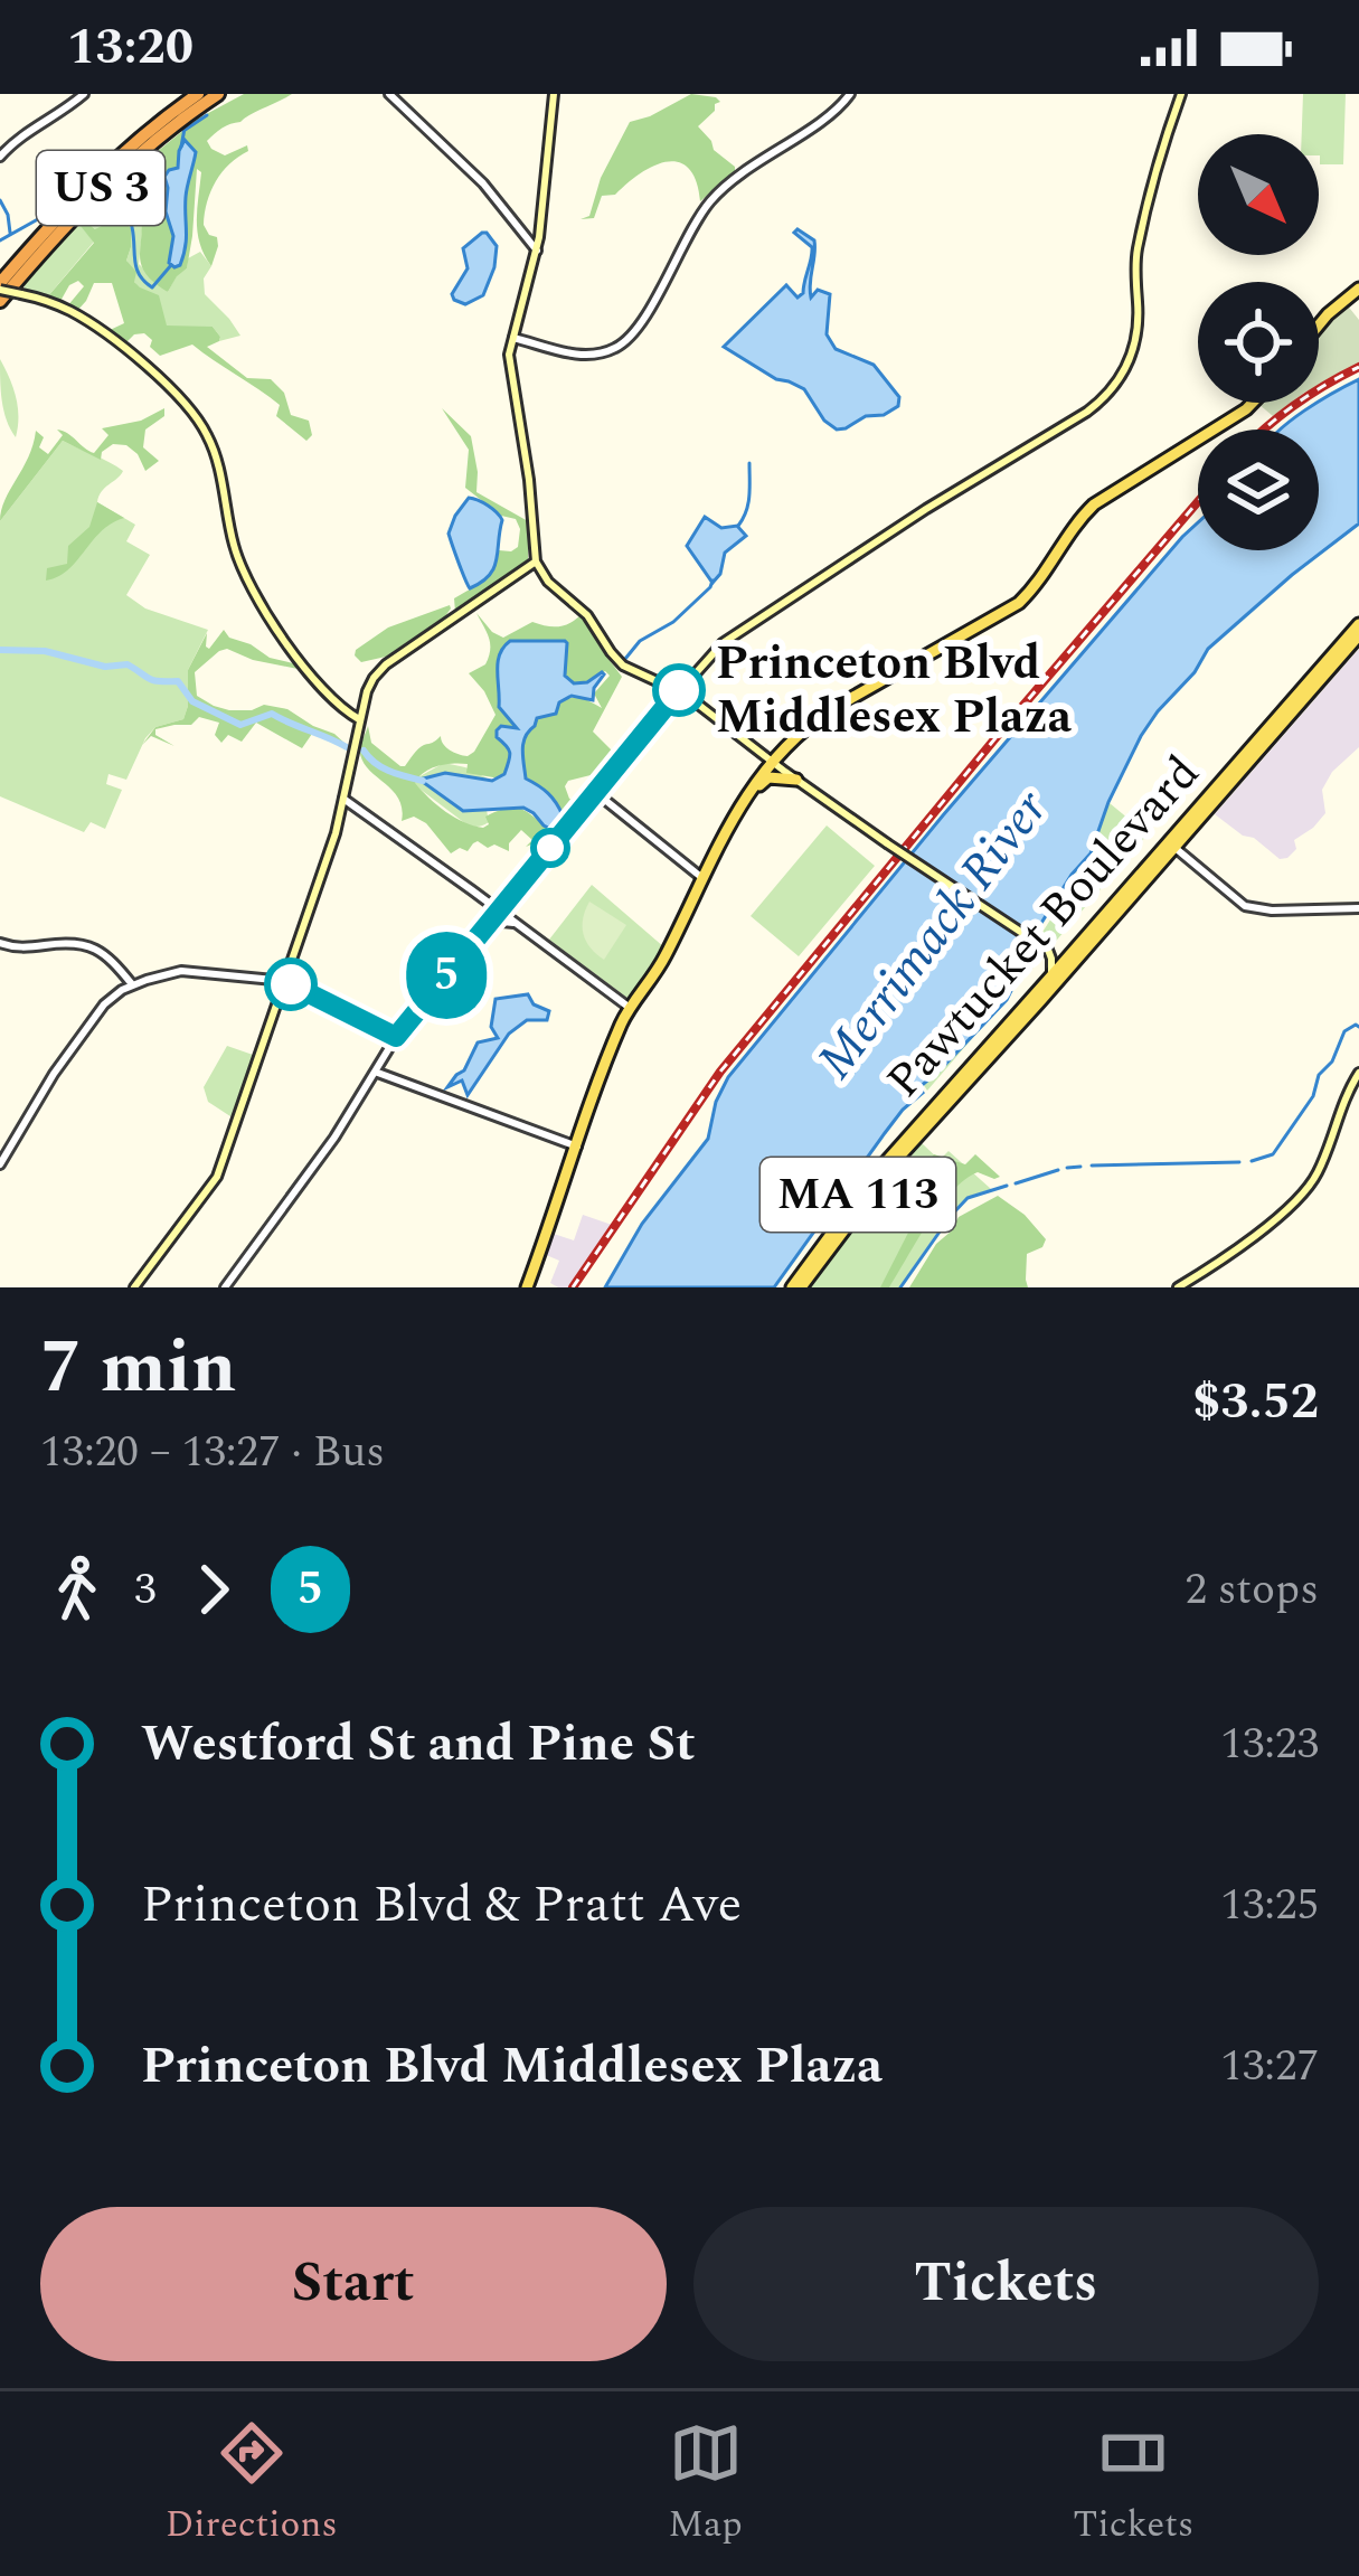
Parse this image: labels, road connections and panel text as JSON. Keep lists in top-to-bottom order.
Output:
{
  "streets": {
    "highway": ["US 3"],
    "main road": ["Pawtucket Boulevard", "MA 113"]
  },
  "water": ["Merrimack River"],
  "places": ["Princeton Blvd Middlesex Plaza"],
  "lines": ["bus line 5"],
  "north": "bottom right",
  "page": {
    "status": "13:20",
    "on_map": "5",
    "heading": ["7 min", "13:20 – 13:27 · Bus", "$3.52"],
    "legs": ["3", "5", "2 stops"],
    "list": [
      {
        "name": "Westford St and Pine St",
        "value": "13:23"
      },
      {
        "name": "Princeton Blvd & Pratt Ave",
        "value": "13:25"
      },
      {
        "name": "Princeton Blvd Middlesex Plaza",
        "value": "13:27"
      }
    ],
    "buttons": ["Start", "Tickets"],
    "tabs": ["Directions", "Map", "Tickets"]
  }
}
